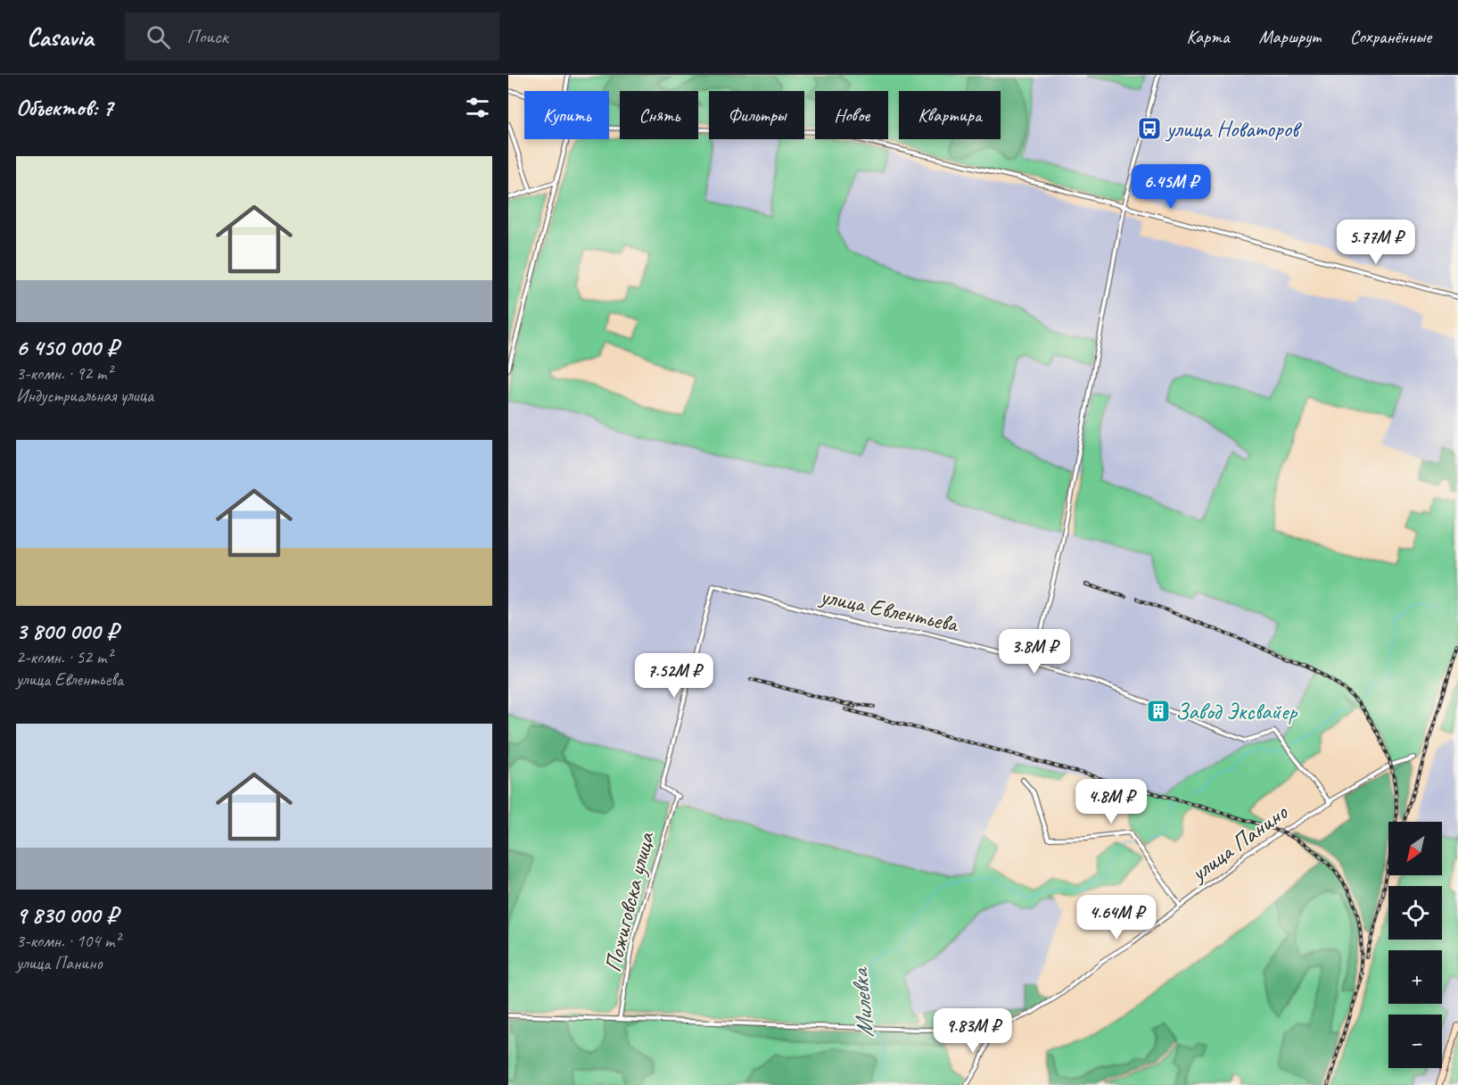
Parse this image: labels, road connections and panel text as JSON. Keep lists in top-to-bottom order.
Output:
{
  "streets": {
    "street": ["улица Евлентьева", "улица Панино", "Пожиговска улица"]
  },
  "crossings": [
    ["улица Евлентьева", "улица Панино"],
    ["улица Евлентьева", "Пожиговска улица"],
    ["улица Панино", "Пожиговска улица"]
  ],
  "water": ["Милевка"],
  "places": {
    "bus stop": ["улица Новаторов"],
    "building": ["Завод Эксвайер"]
  },
  "north": "bottom left",
  "page": {
    "header": "Casavia",
    "search": "Поиск",
    "nav": ["Карта", "Маршрут", "Сохранённые"],
    "heading": "Объектов: 7",
    "chip": [
      "Купить",
      "Снять",
      "Фильтры",
      "Новое",
      "Квартира"
    ],
    "list": [
      {
        "name": "6 450 000 ₽",
        "note": "3-комн. · 92 m² · Индустриальная улица"
      },
      {
        "name": "3 800 000 ₽",
        "note": "2-комн. · 52 m² · улица Евлентьева"
      },
      {
        "name": "9 830 000 ₽",
        "note": "3-комн. · 104 m² · улица Панино"
      }
    ],
    "price": [
      "6.45M ₽",
      "5.77M ₽",
      "3.8M ₽",
      "7.52M ₽",
      "4.8M ₽",
      "4.64M ₽",
      "9.83M ₽"
    ],
    "map_buttons": ["+", "−"]
  }
}
